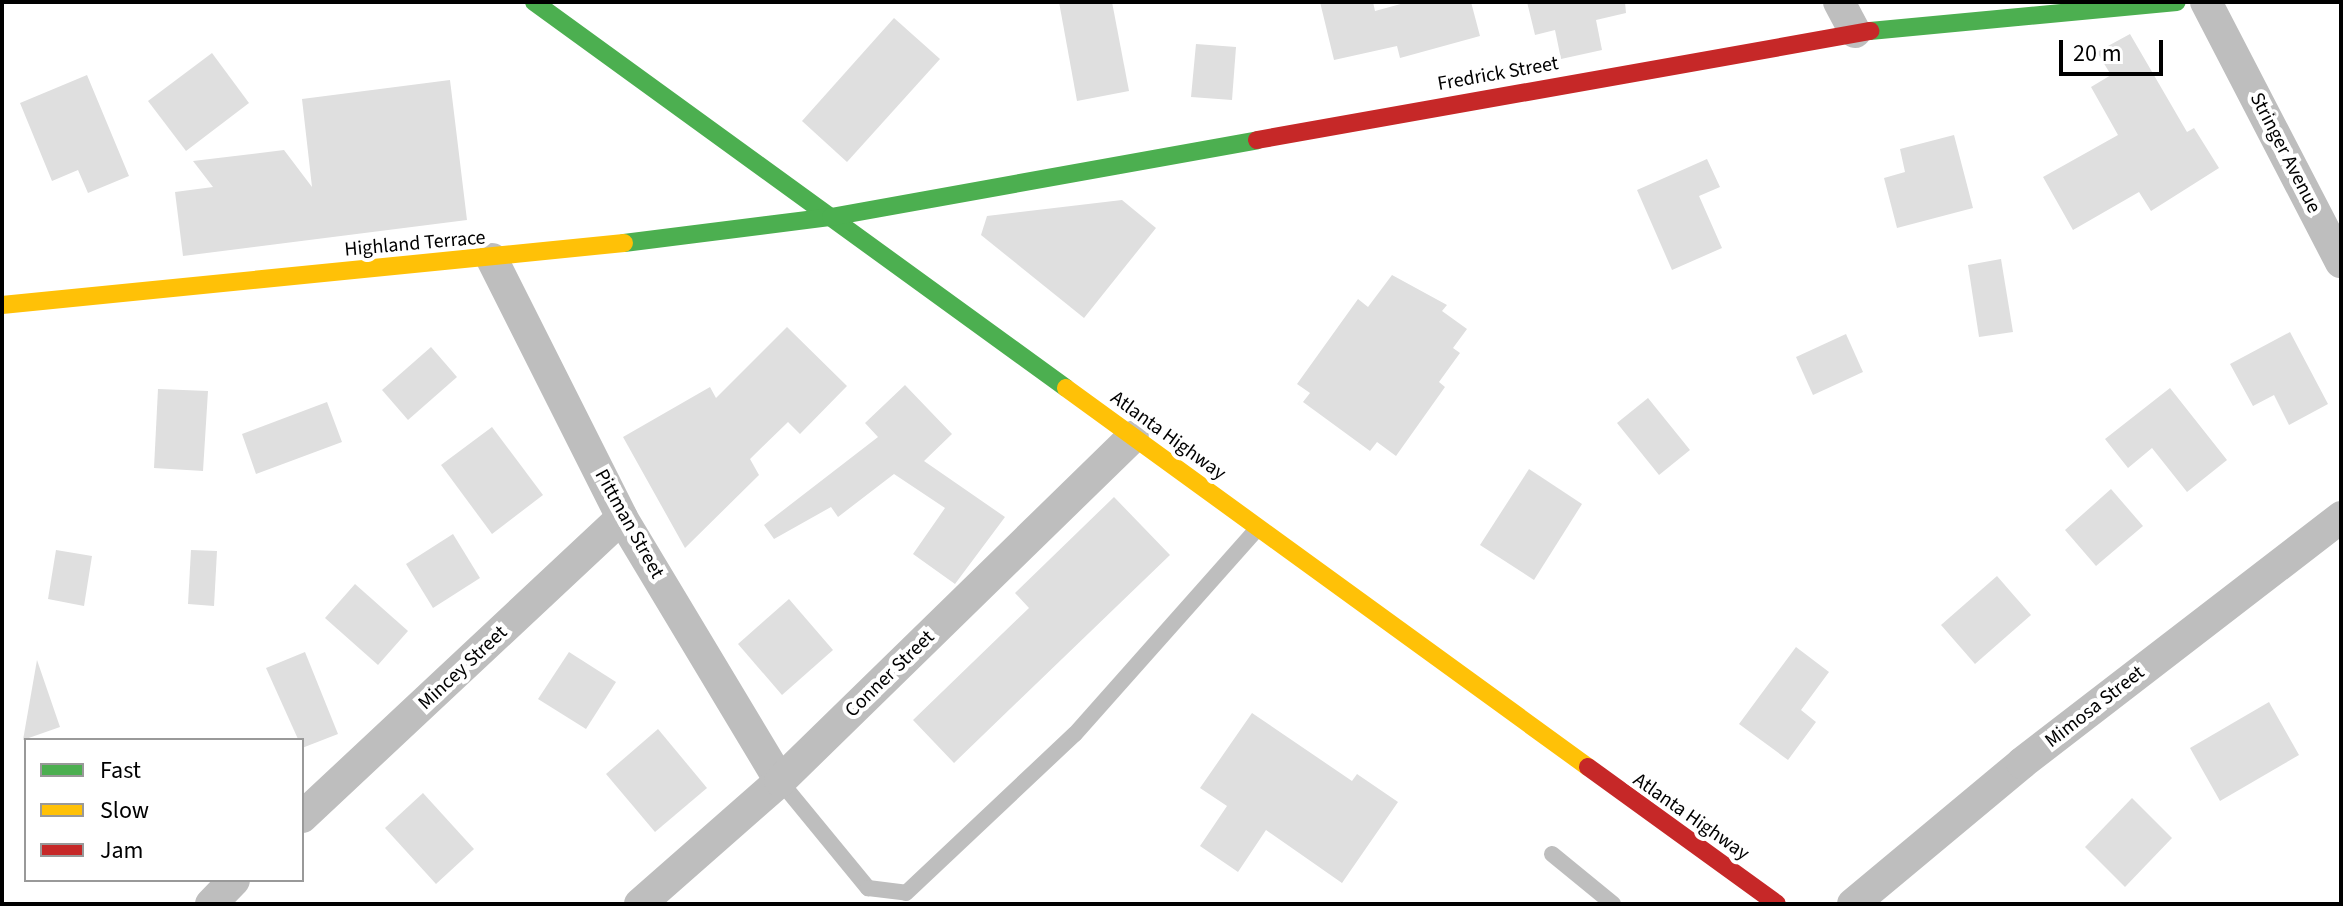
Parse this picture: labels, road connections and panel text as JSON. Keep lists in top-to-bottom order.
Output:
{
  "streets": {
    "street": [
      "Fredrick Street",
      "Stringer Avenue",
      "Highland Terrace",
      "Atlanta Highway",
      "Pittman Street",
      "Mincey Street",
      "Conner Street",
      "Mimosa Street"
    ]
  },
  "crossings": [
    ["Fredrick Street", "Highland Terrace"],
    ["Fredrick Street", "Atlanta Highway"],
    ["Highland Terrace", "Atlanta Highway"],
    ["Highland Terrace", "Pittman Street"],
    ["Atlanta Highway", "Conner Street"],
    ["Pittman Street", "Mincey Street"],
    ["Pittman Street", "Conner Street"]
  ],
  "legend": ["Fast", "Slow", "Jam"],
  "scale_bar": "20 m"
}
